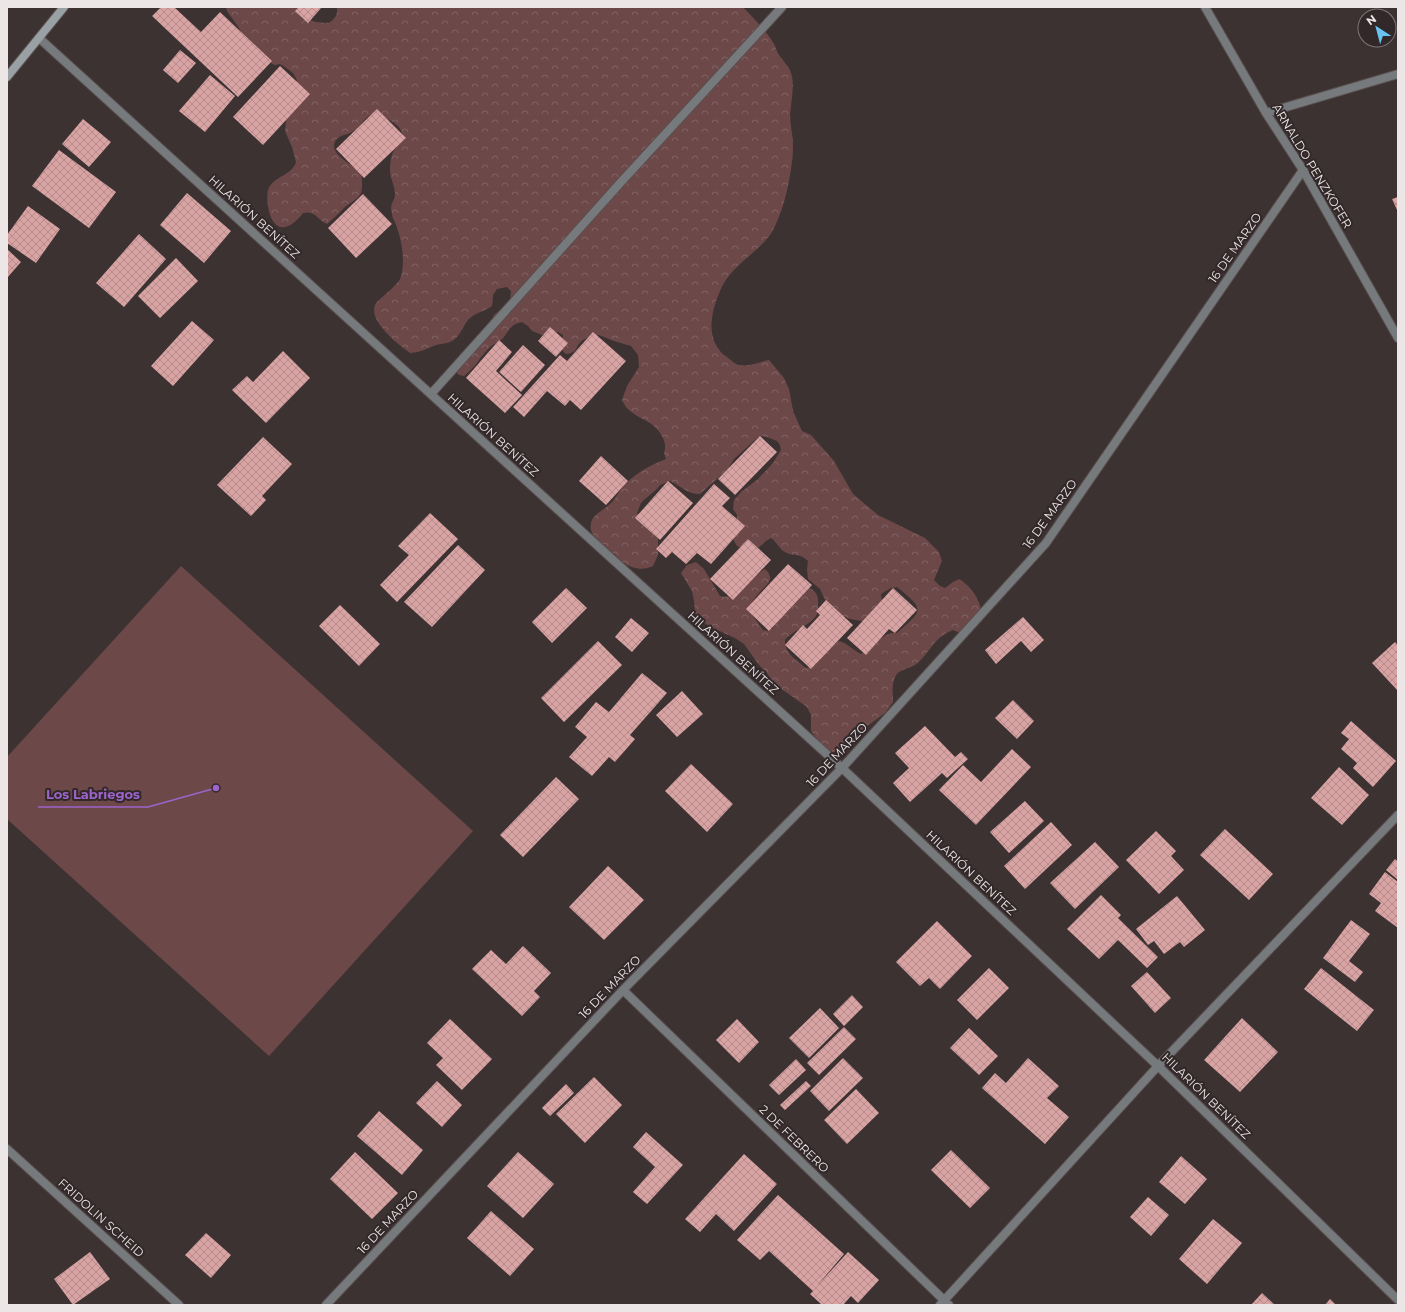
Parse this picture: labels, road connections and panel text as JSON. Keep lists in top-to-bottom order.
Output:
{
  "streets": {
    "street": [
      "ARNALDO PENZKOFER",
      "HILARIÓN BENÍTEZ",
      "16 DE MARZO",
      "2 DE FEBRERO",
      "FRIDOLIN SCHEID"
    ]
  },
  "crossings": [
    ["ARNALDO PENZKOFER", "16 DE MARZO"],
    ["HILARIÓN BENÍTEZ", "16 DE MARZO"],
    ["16 DE MARZO", "2 DE FEBRERO"]
  ],
  "places": ["Los Labriegos"],
  "north": "top left"
}
